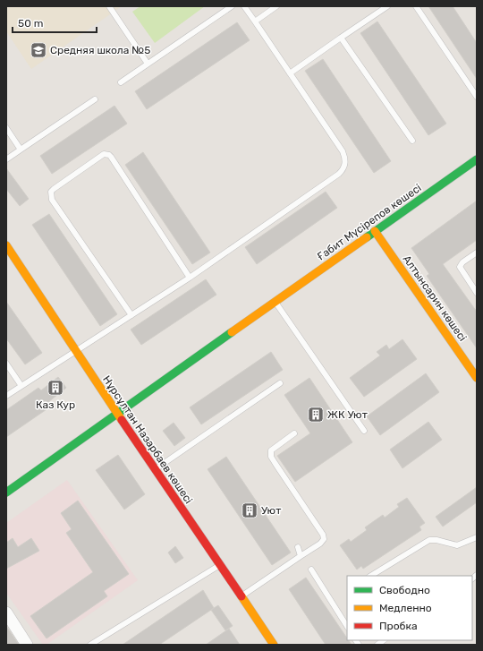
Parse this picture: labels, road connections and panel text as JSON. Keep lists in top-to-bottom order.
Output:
{
  "streets": {
    "main road": ["Ғабит Мүсірепов көшесі", "Алтынсарин көшесі", "Нұрсұлтан Назарбаев көшесі"]
  },
  "crossings": [
    ["Ғабит Мүсірепов көшесі", "Алтынсарин көшесі"],
    ["Ғабит Мүсірепов көшесі", "Нұрсұлтан Назарбаев көшесі"]
  ],
  "places": {
    "school or university": ["Средняя школа №5"],
    "building": ["Каз Кур", "ЖК Уют", "Уют"]
  },
  "legend": ["Свободно", "Медленно", "Пробка"],
  "scale_bar": "50 m"
}
